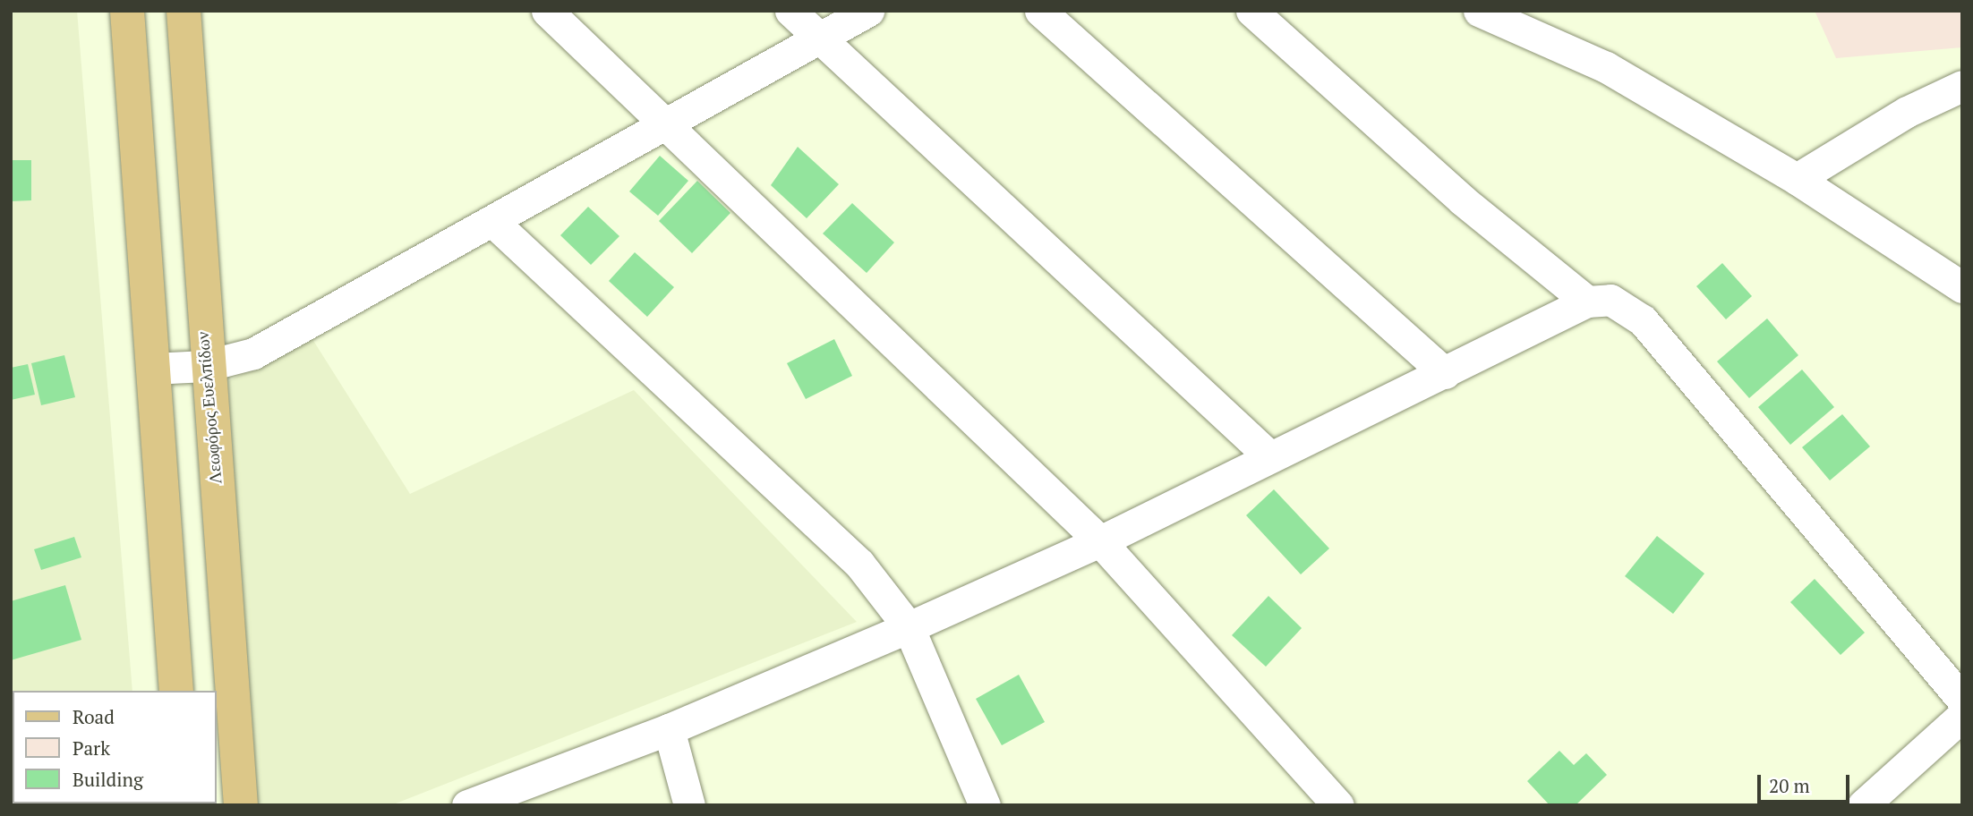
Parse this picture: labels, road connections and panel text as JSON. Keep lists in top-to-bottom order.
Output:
{
  "streets": {
    "main road": ["Λεωφόρος Ευελπίδων"]
  },
  "legend": ["Road", "Park", "Building"],
  "scale_bar": "20 m"
}
